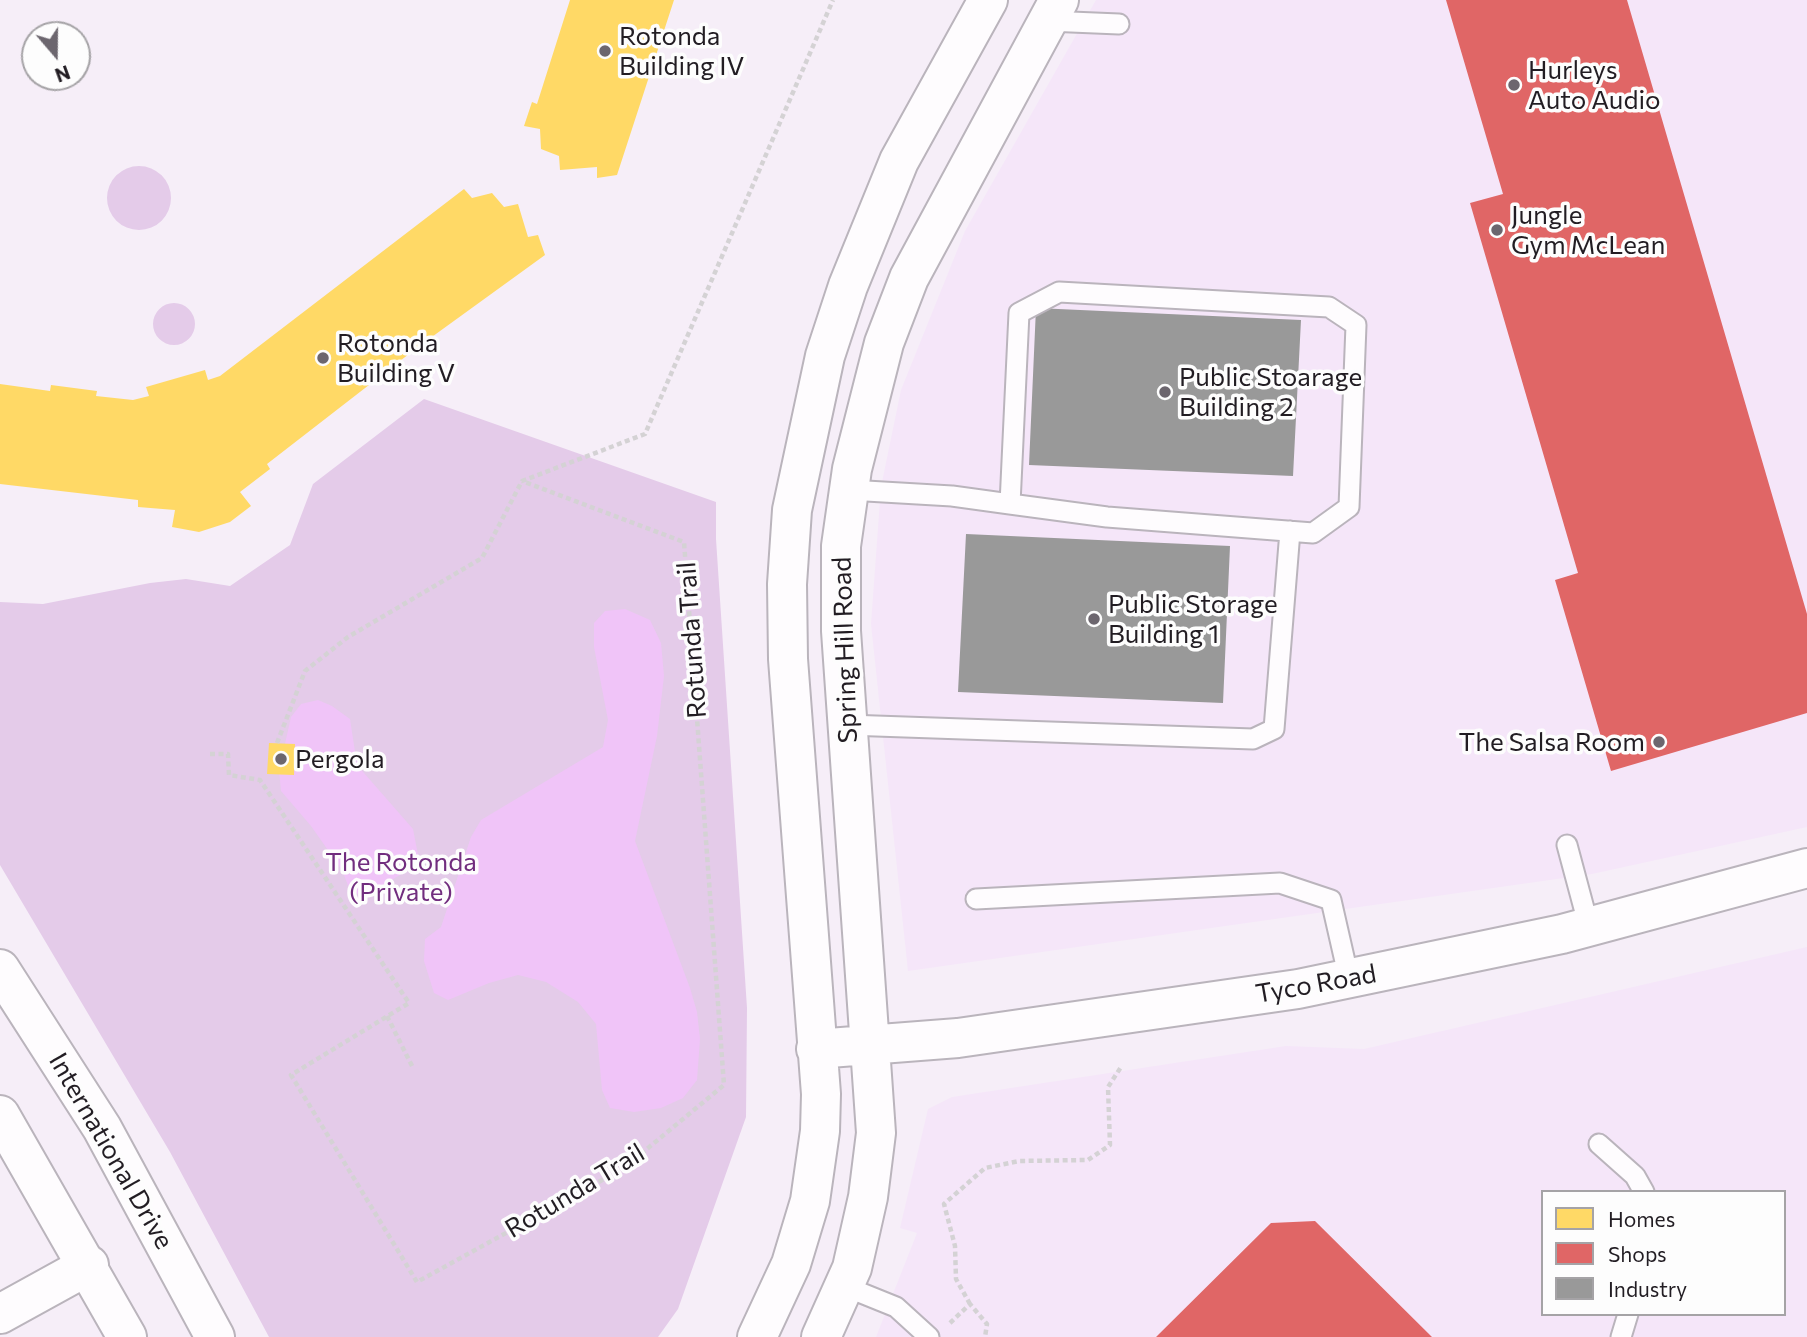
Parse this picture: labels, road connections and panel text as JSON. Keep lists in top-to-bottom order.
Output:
{
  "streets": {
    "main road": ["Spring Hill Road", "Tyco Road", "International Drive"],
    "path": ["Rotunda Trail"]
  },
  "crossings": [
    ["Spring Hill Road", "Tyco Road"]
  ],
  "parks": ["The Rotonda (Private)"],
  "places": [
    "Rotonda Building IV",
    "Hurleys Auto Audio",
    "Jungle Gym McLean",
    "Rotonda Building V",
    "Public Stoarage Building 2",
    "Public Storage Building 1",
    "The Salsa Room",
    "Pergola"
  ],
  "legend": ["Homes", "Shops", "Industry"],
  "north": "bottom"
}
